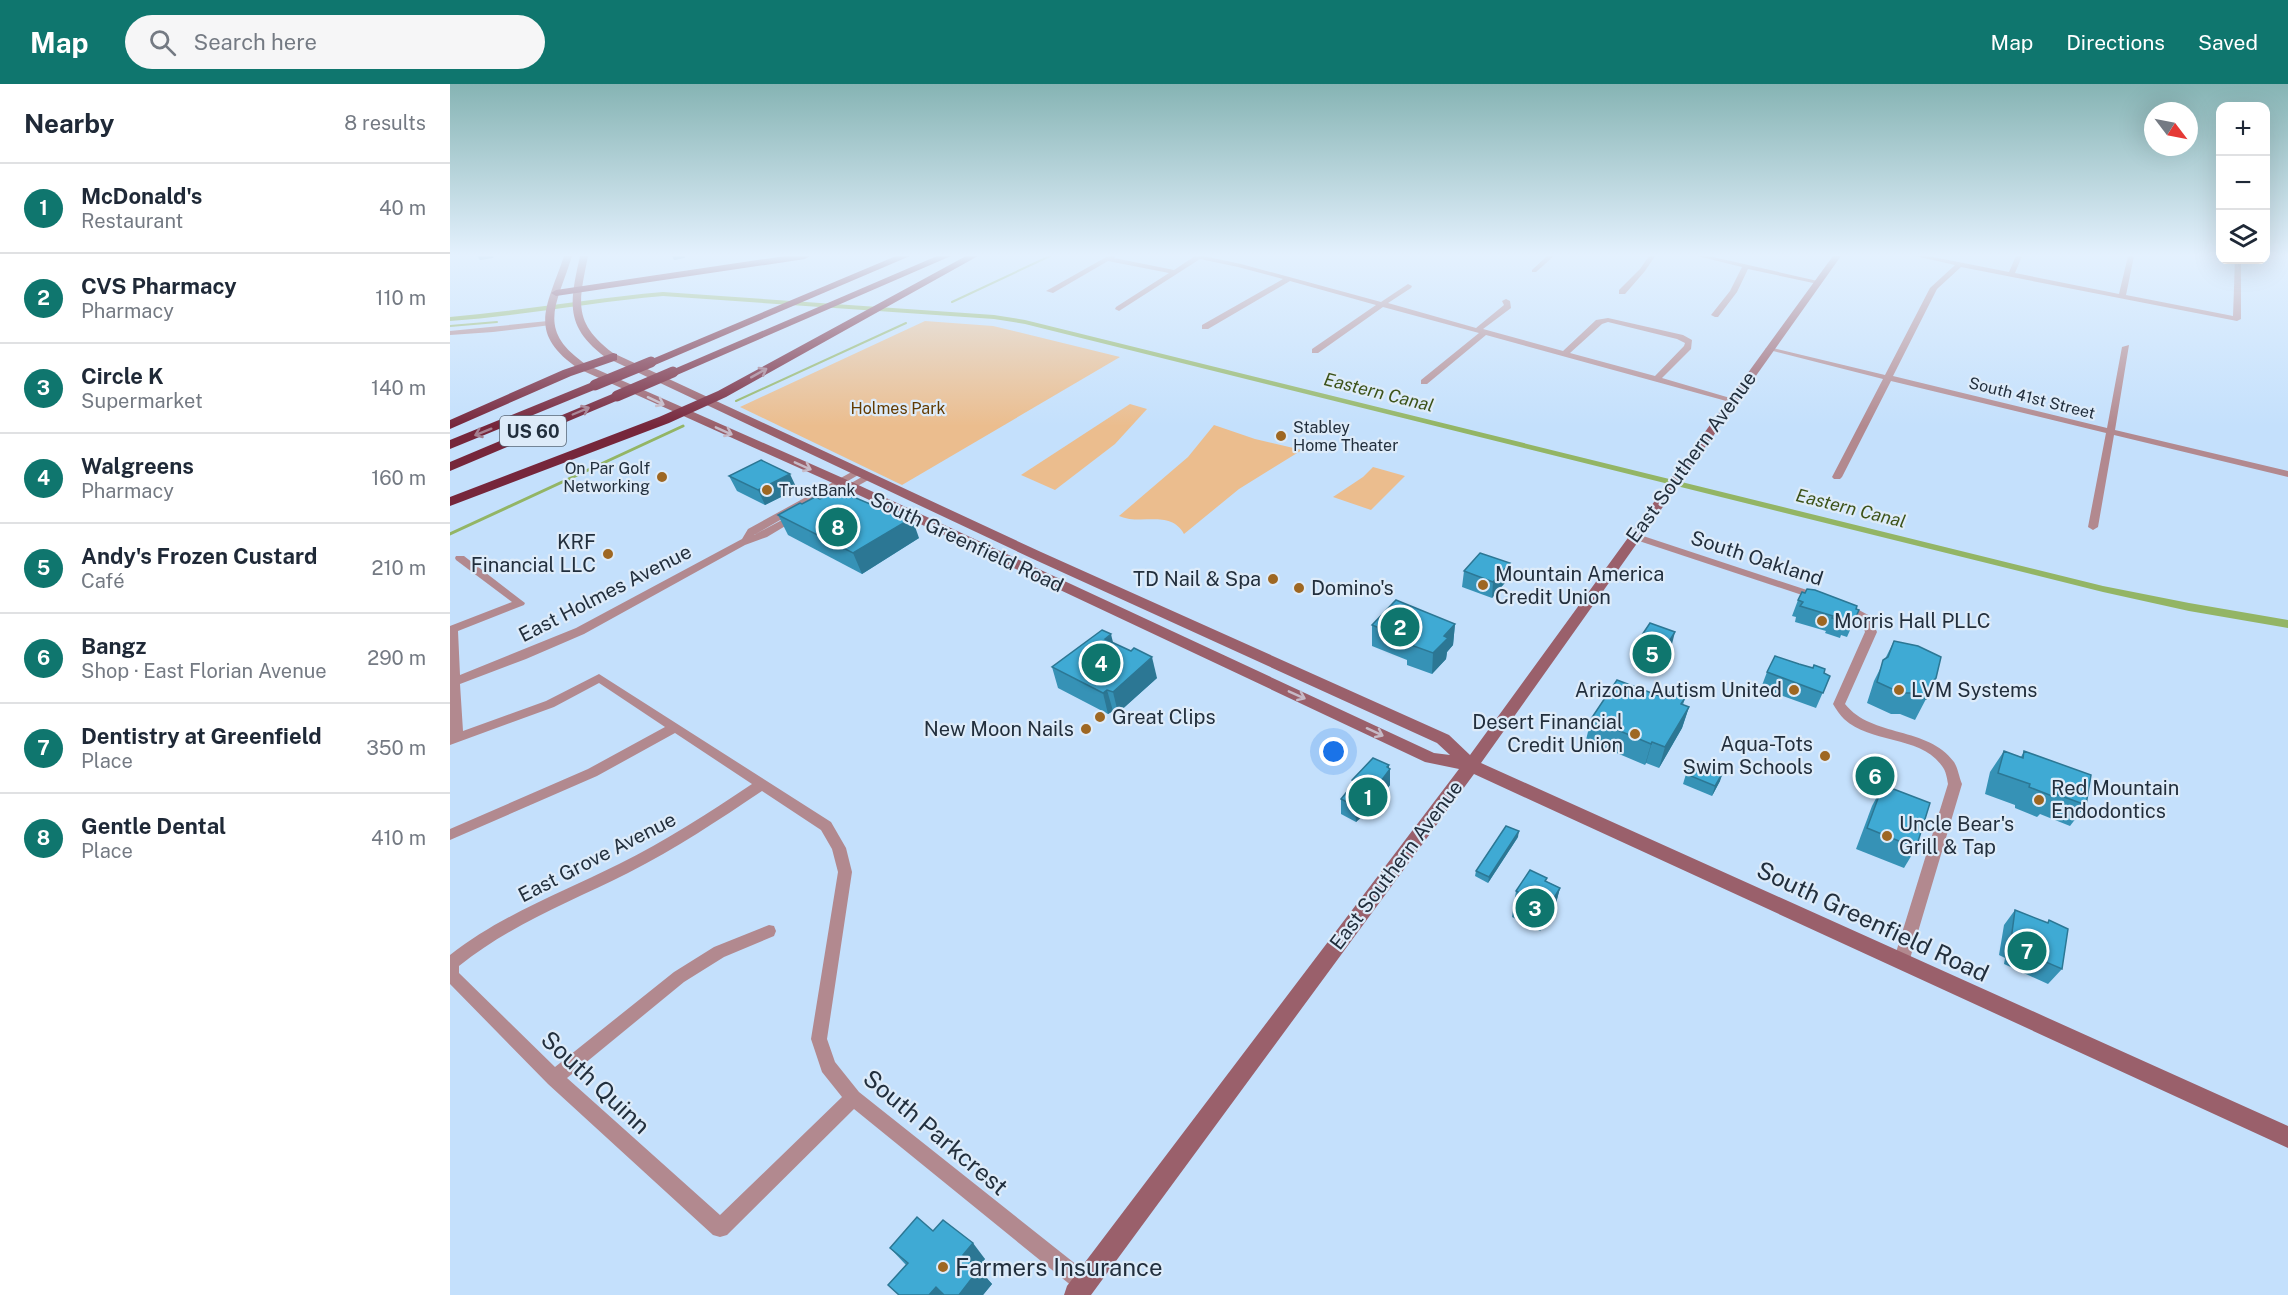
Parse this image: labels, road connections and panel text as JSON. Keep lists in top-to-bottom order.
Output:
{
  "streets": {
    "highway": ["US 60"],
    "main road": ["East Southern Avenue", "South Greenfield Road"],
    "street": [
      "South 41st Street",
      "South Oakland",
      "East Holmes Avenue",
      "East Grove Avenue",
      "South Quinn",
      "South Parkcrest"
    ]
  },
  "crossings": [
    ["South 41st Street", "East Southern Avenue"],
    ["East Southern Avenue", "South Greenfield Road"],
    ["East Southern Avenue", "South Oakland"],
    ["East Southern Avenue", "South Parkcrest"],
    ["South Greenfield Road", "South Oakland"],
    ["South Greenfield Road", "East Holmes Avenue"],
    ["East Grove Avenue", "South Quinn"],
    ["East Grove Avenue", "South Parkcrest"],
    ["South Quinn", "South Parkcrest"]
  ],
  "water": ["Eastern Canal"],
  "parks": ["Holmes Park"],
  "places": [
    "Stabley Home Theater",
    "On Par Golf Networking",
    "TrustBank",
    "KRF Financial LLC",
    "TD Nail & Spa",
    "Mountain America Credit Union",
    "Domino's",
    "Morris Hall PLLC",
    "Arizona Autism United",
    "LVM Systems",
    "Great Clips",
    "New Moon Nails",
    "Desert Financial Credit Union",
    "Aqua-Tots Swim Schools",
    "Red Mountain Endodontics",
    "Uncle Bear's Grill & Tap",
    "Farmers Insurance"
  ],
  "north": "bottom right",
  "page": {
    "header": "Map",
    "search": "Search here",
    "nav": ["Map", "Directions", "Saved"],
    "heading": ["Nearby", "8 results"],
    "map_buttons": ["+", "−"],
    "list": [
      {
        "mark": "1",
        "name": "McDonald's",
        "note": "Restaurant",
        "value": "40 m"
      },
      {
        "mark": "2",
        "name": "CVS Pharmacy",
        "note": "Pharmacy",
        "value": "110 m"
      },
      {
        "mark": "3",
        "name": "Circle K",
        "note": "Supermarket",
        "value": "140 m"
      },
      {
        "mark": "4",
        "name": "Walgreens",
        "note": "Pharmacy",
        "value": "160 m"
      },
      {
        "mark": "5",
        "name": "Andy's Frozen Custard",
        "note": "Café",
        "value": "210 m"
      },
      {
        "mark": "6",
        "name": "Bangz",
        "note": "Shop · East Florian Avenue",
        "value": "290 m"
      },
      {
        "mark": "7",
        "name": "Dentistry at Greenfield",
        "note": "Place",
        "value": "350 m"
      },
      {
        "mark": "8",
        "name": "Gentle Dental",
        "note": "Place",
        "value": "410 m"
      }
    ],
    "pins": [
      "8",
      "2",
      "5",
      "4",
      "6",
      "1",
      "3",
      "7"
    ]
  }
}
